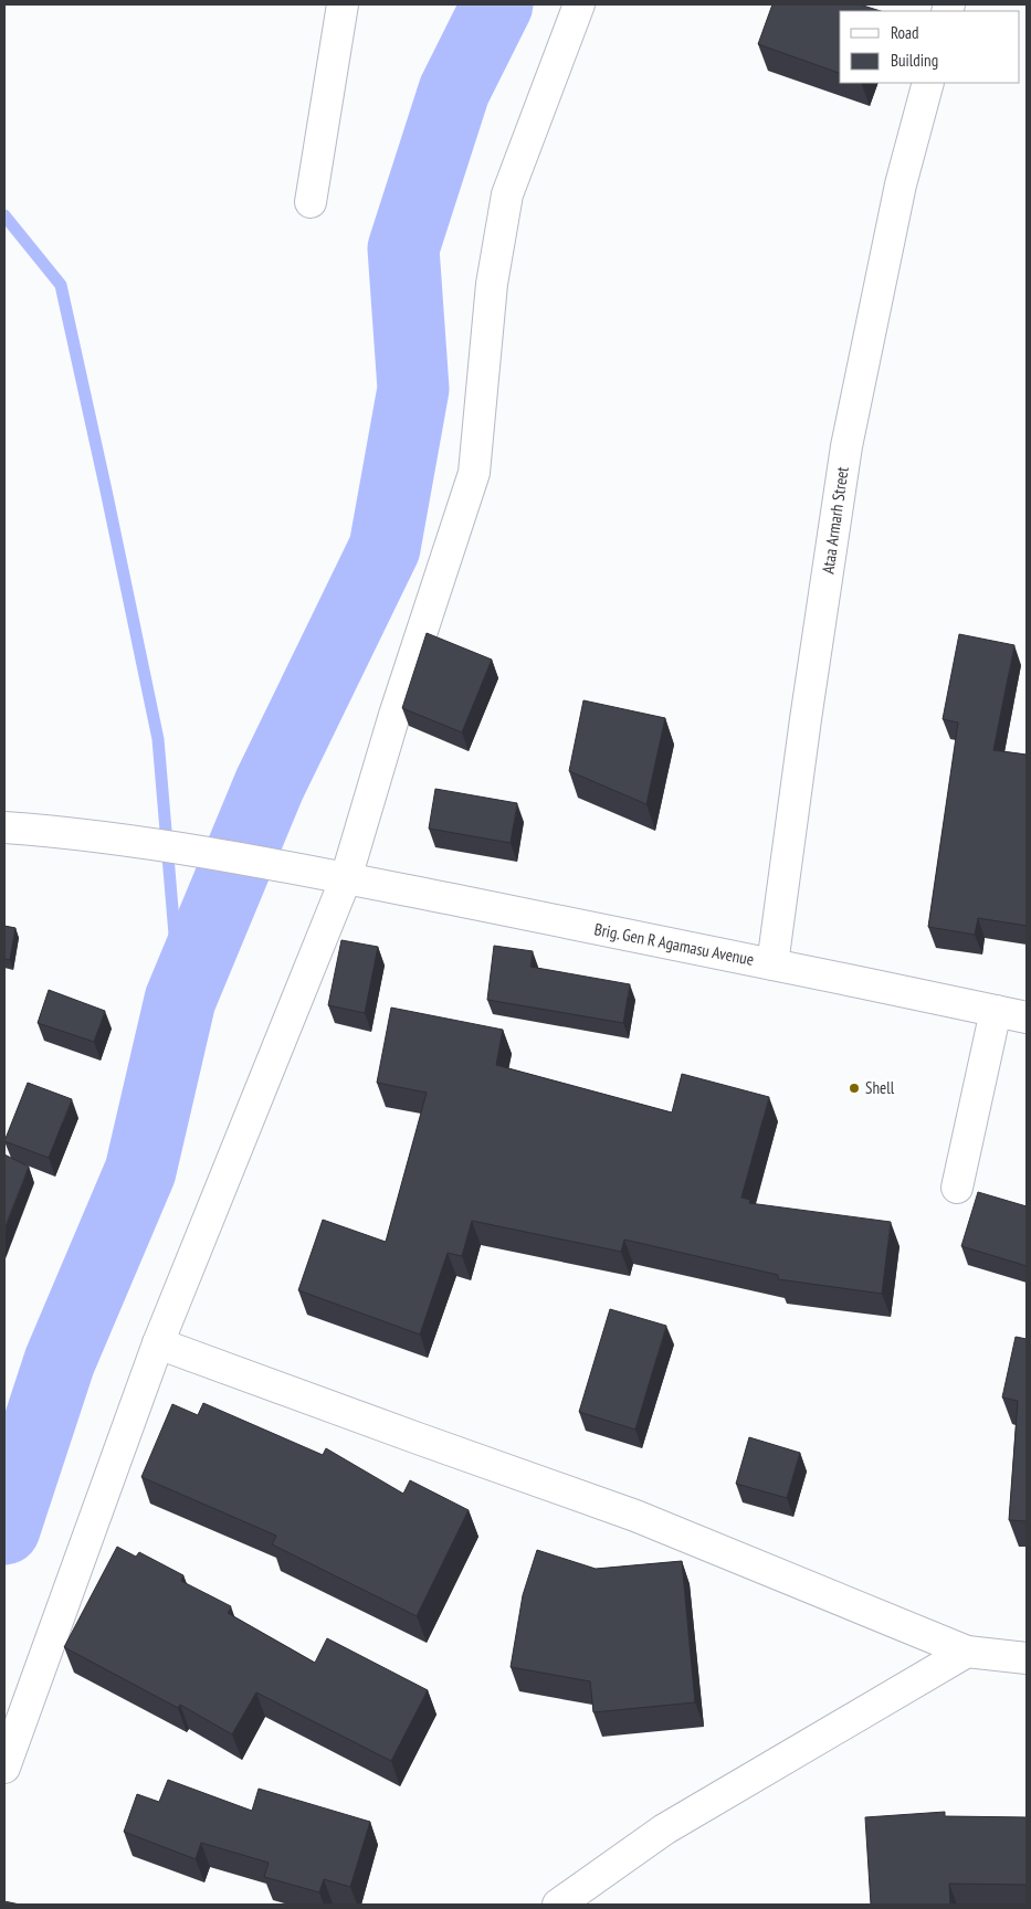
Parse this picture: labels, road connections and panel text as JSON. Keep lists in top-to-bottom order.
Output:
{
  "streets": {
    "street": ["Ataa Armarh Street", "Brig. Gen R Agamasu Avenue"]
  },
  "crossings": [
    ["Ataa Armarh Street", "Brig. Gen R Agamasu Avenue"]
  ],
  "places": ["Shell"],
  "legend": ["Road", "Building"]
}
